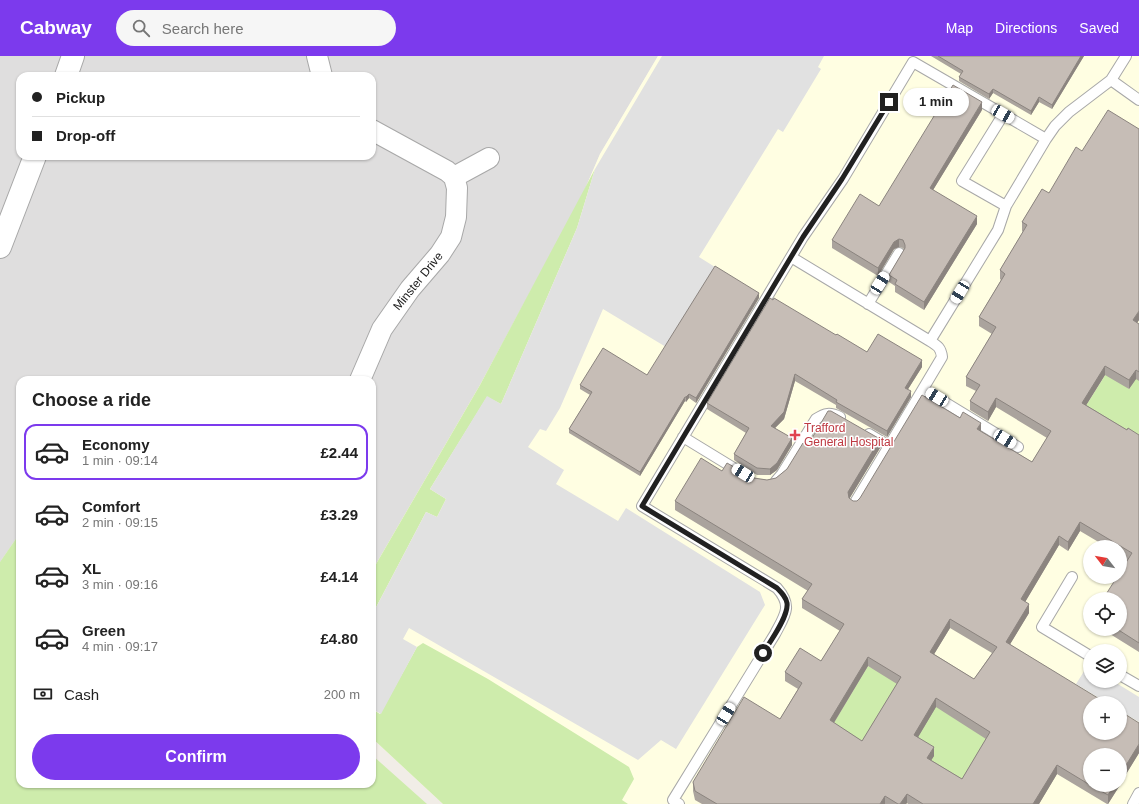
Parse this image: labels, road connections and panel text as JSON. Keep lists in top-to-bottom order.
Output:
{
  "streets": {
    "street": ["Minster Drive"]
  },
  "places": {
    "health": ["Trafford General Hospital"]
  },
  "north": "top left",
  "page": {
    "header": "Cabway",
    "search": "Search here",
    "nav": ["Map", "Directions", "Saved"],
    "banner": ["Pickup", "Drop-off"],
    "bubble": "1 min",
    "heading": "Choose a ride",
    "list": [
      {
        "name": "Economy",
        "note": "1 min · 09:14",
        "value": "£2.44"
      },
      {
        "name": "Comfort",
        "note": "2 min · 09:15",
        "value": "£3.29"
      },
      {
        "name": "XL",
        "note": "3 min · 09:16",
        "value": "£4.14"
      },
      {
        "name": "Green",
        "note": "4 min · 09:17",
        "value": "£4.80"
      }
    ],
    "map_buttons": ["+", "−"],
    "pay": ["Cash", "200 m"],
    "buttons": "Confirm"
  }
}
